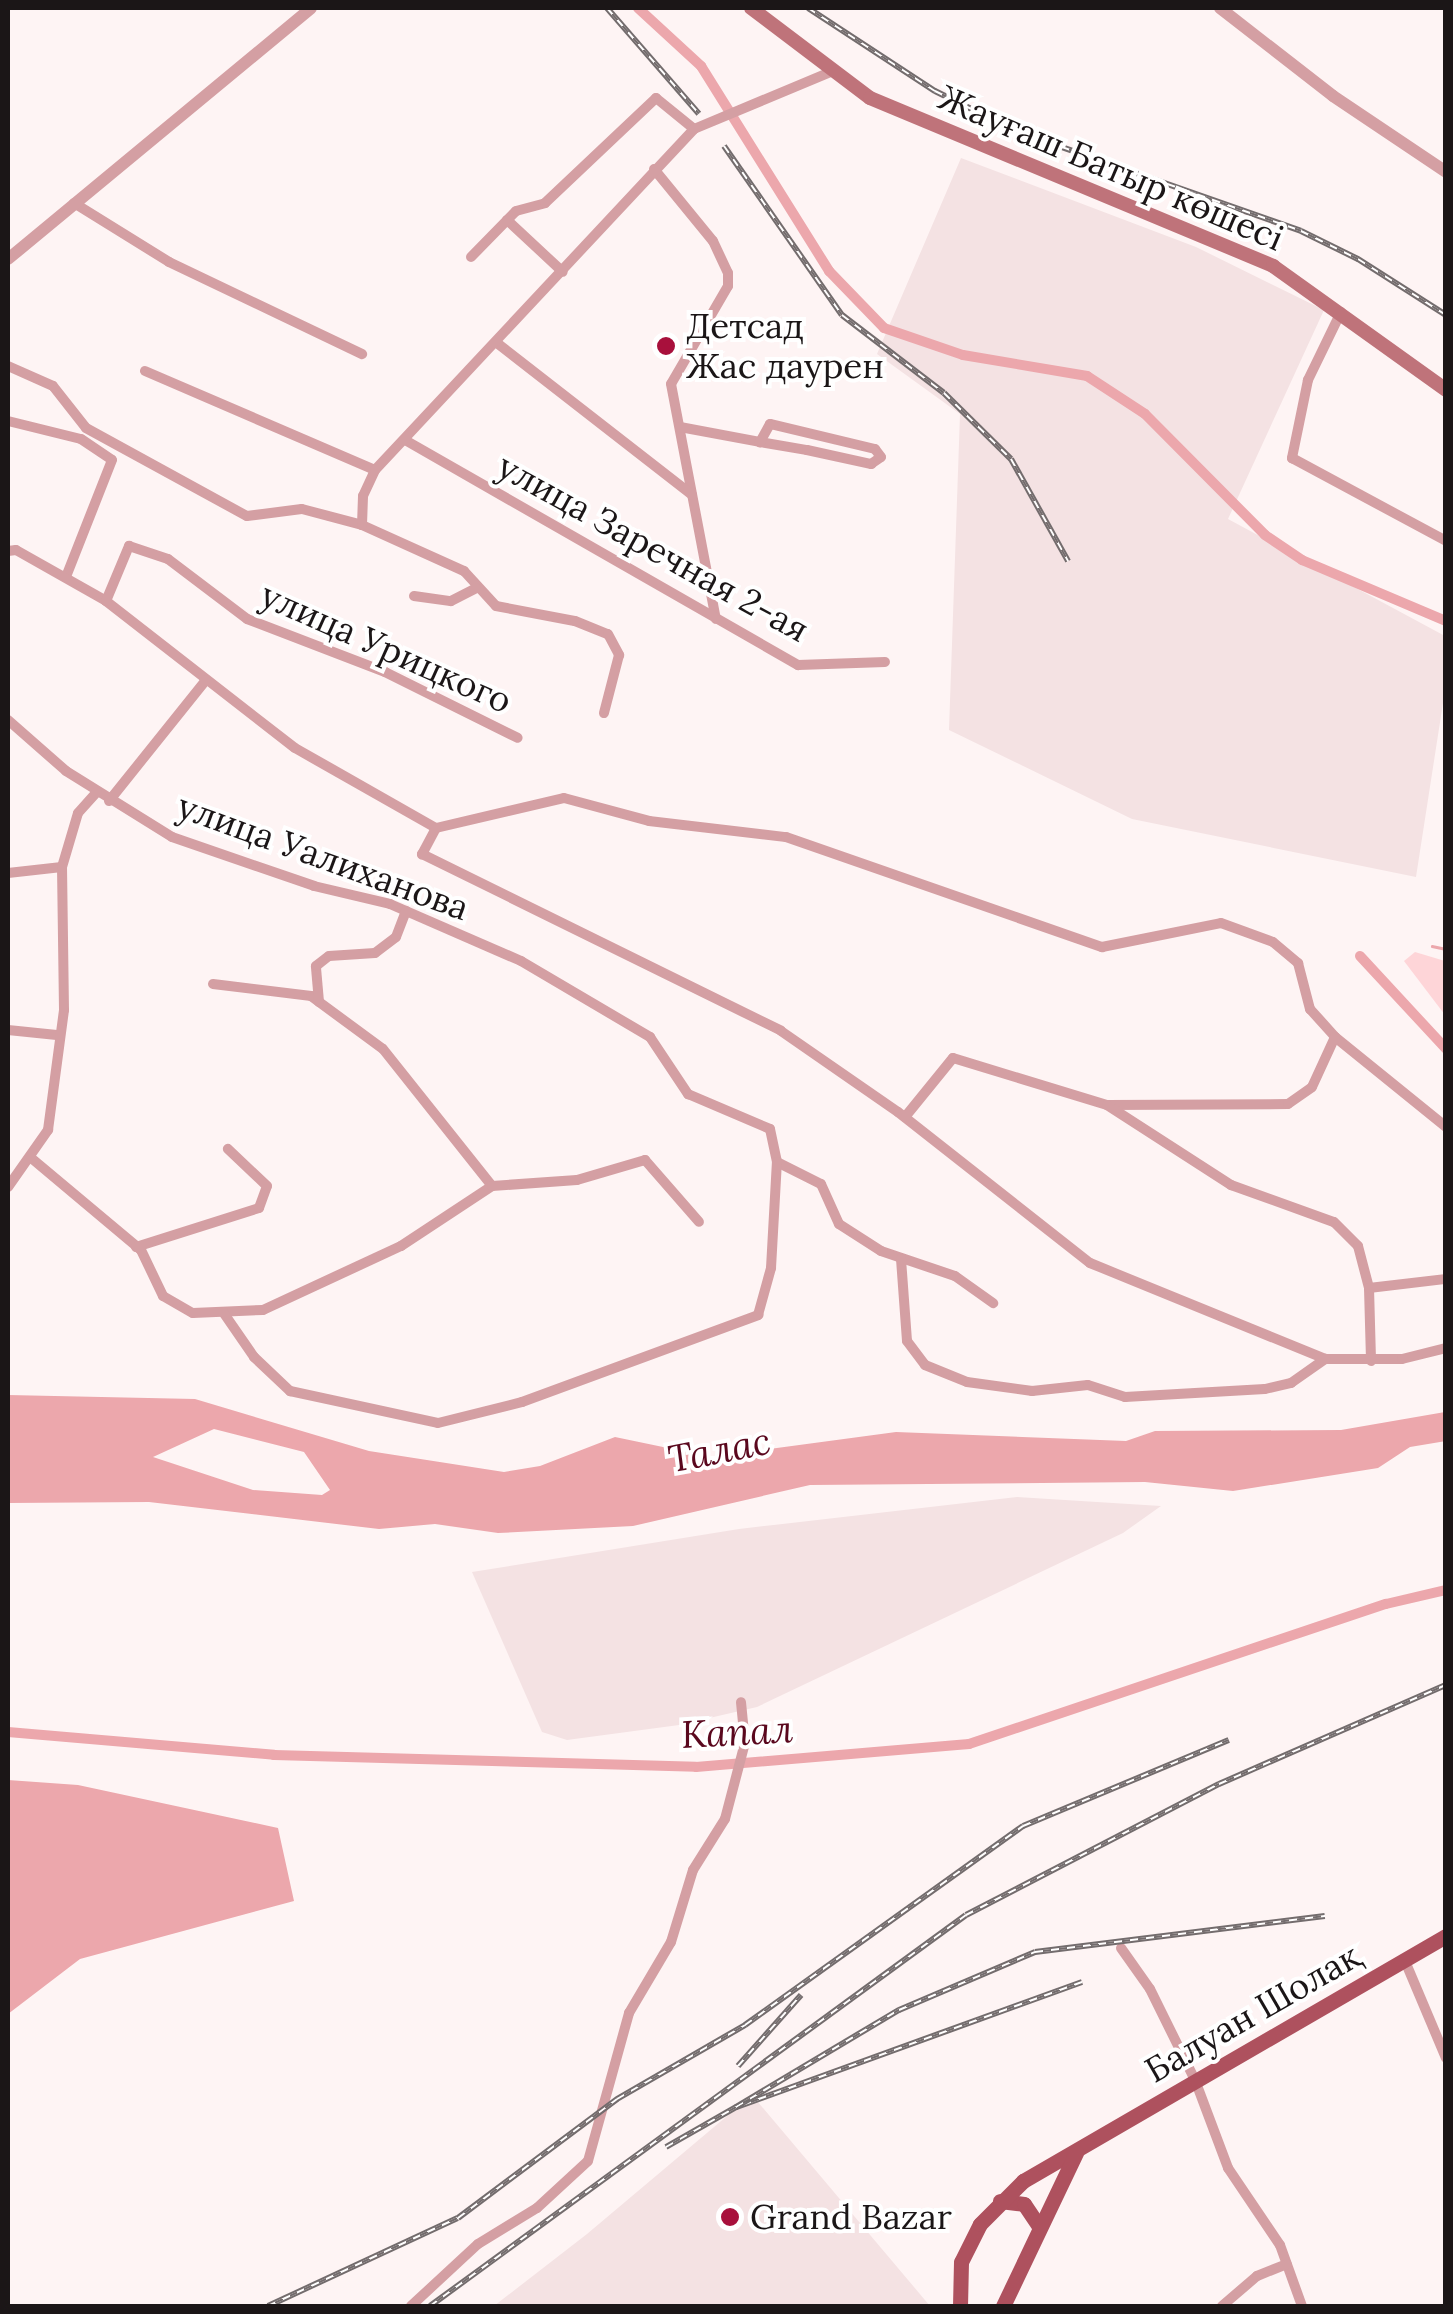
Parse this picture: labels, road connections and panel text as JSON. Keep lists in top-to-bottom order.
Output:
{
  "streets": {
    "main road": ["Жауғаш Батыр көшесі", "Балуан Шолақ"],
    "street": ["улица Заречная 2-ая", "улица Урицкого", "улица Уалиханова"]
  },
  "water": ["Талас", "Капал"],
  "places": ["Детсад Жас даурен", "Grand Bazar"]
}
